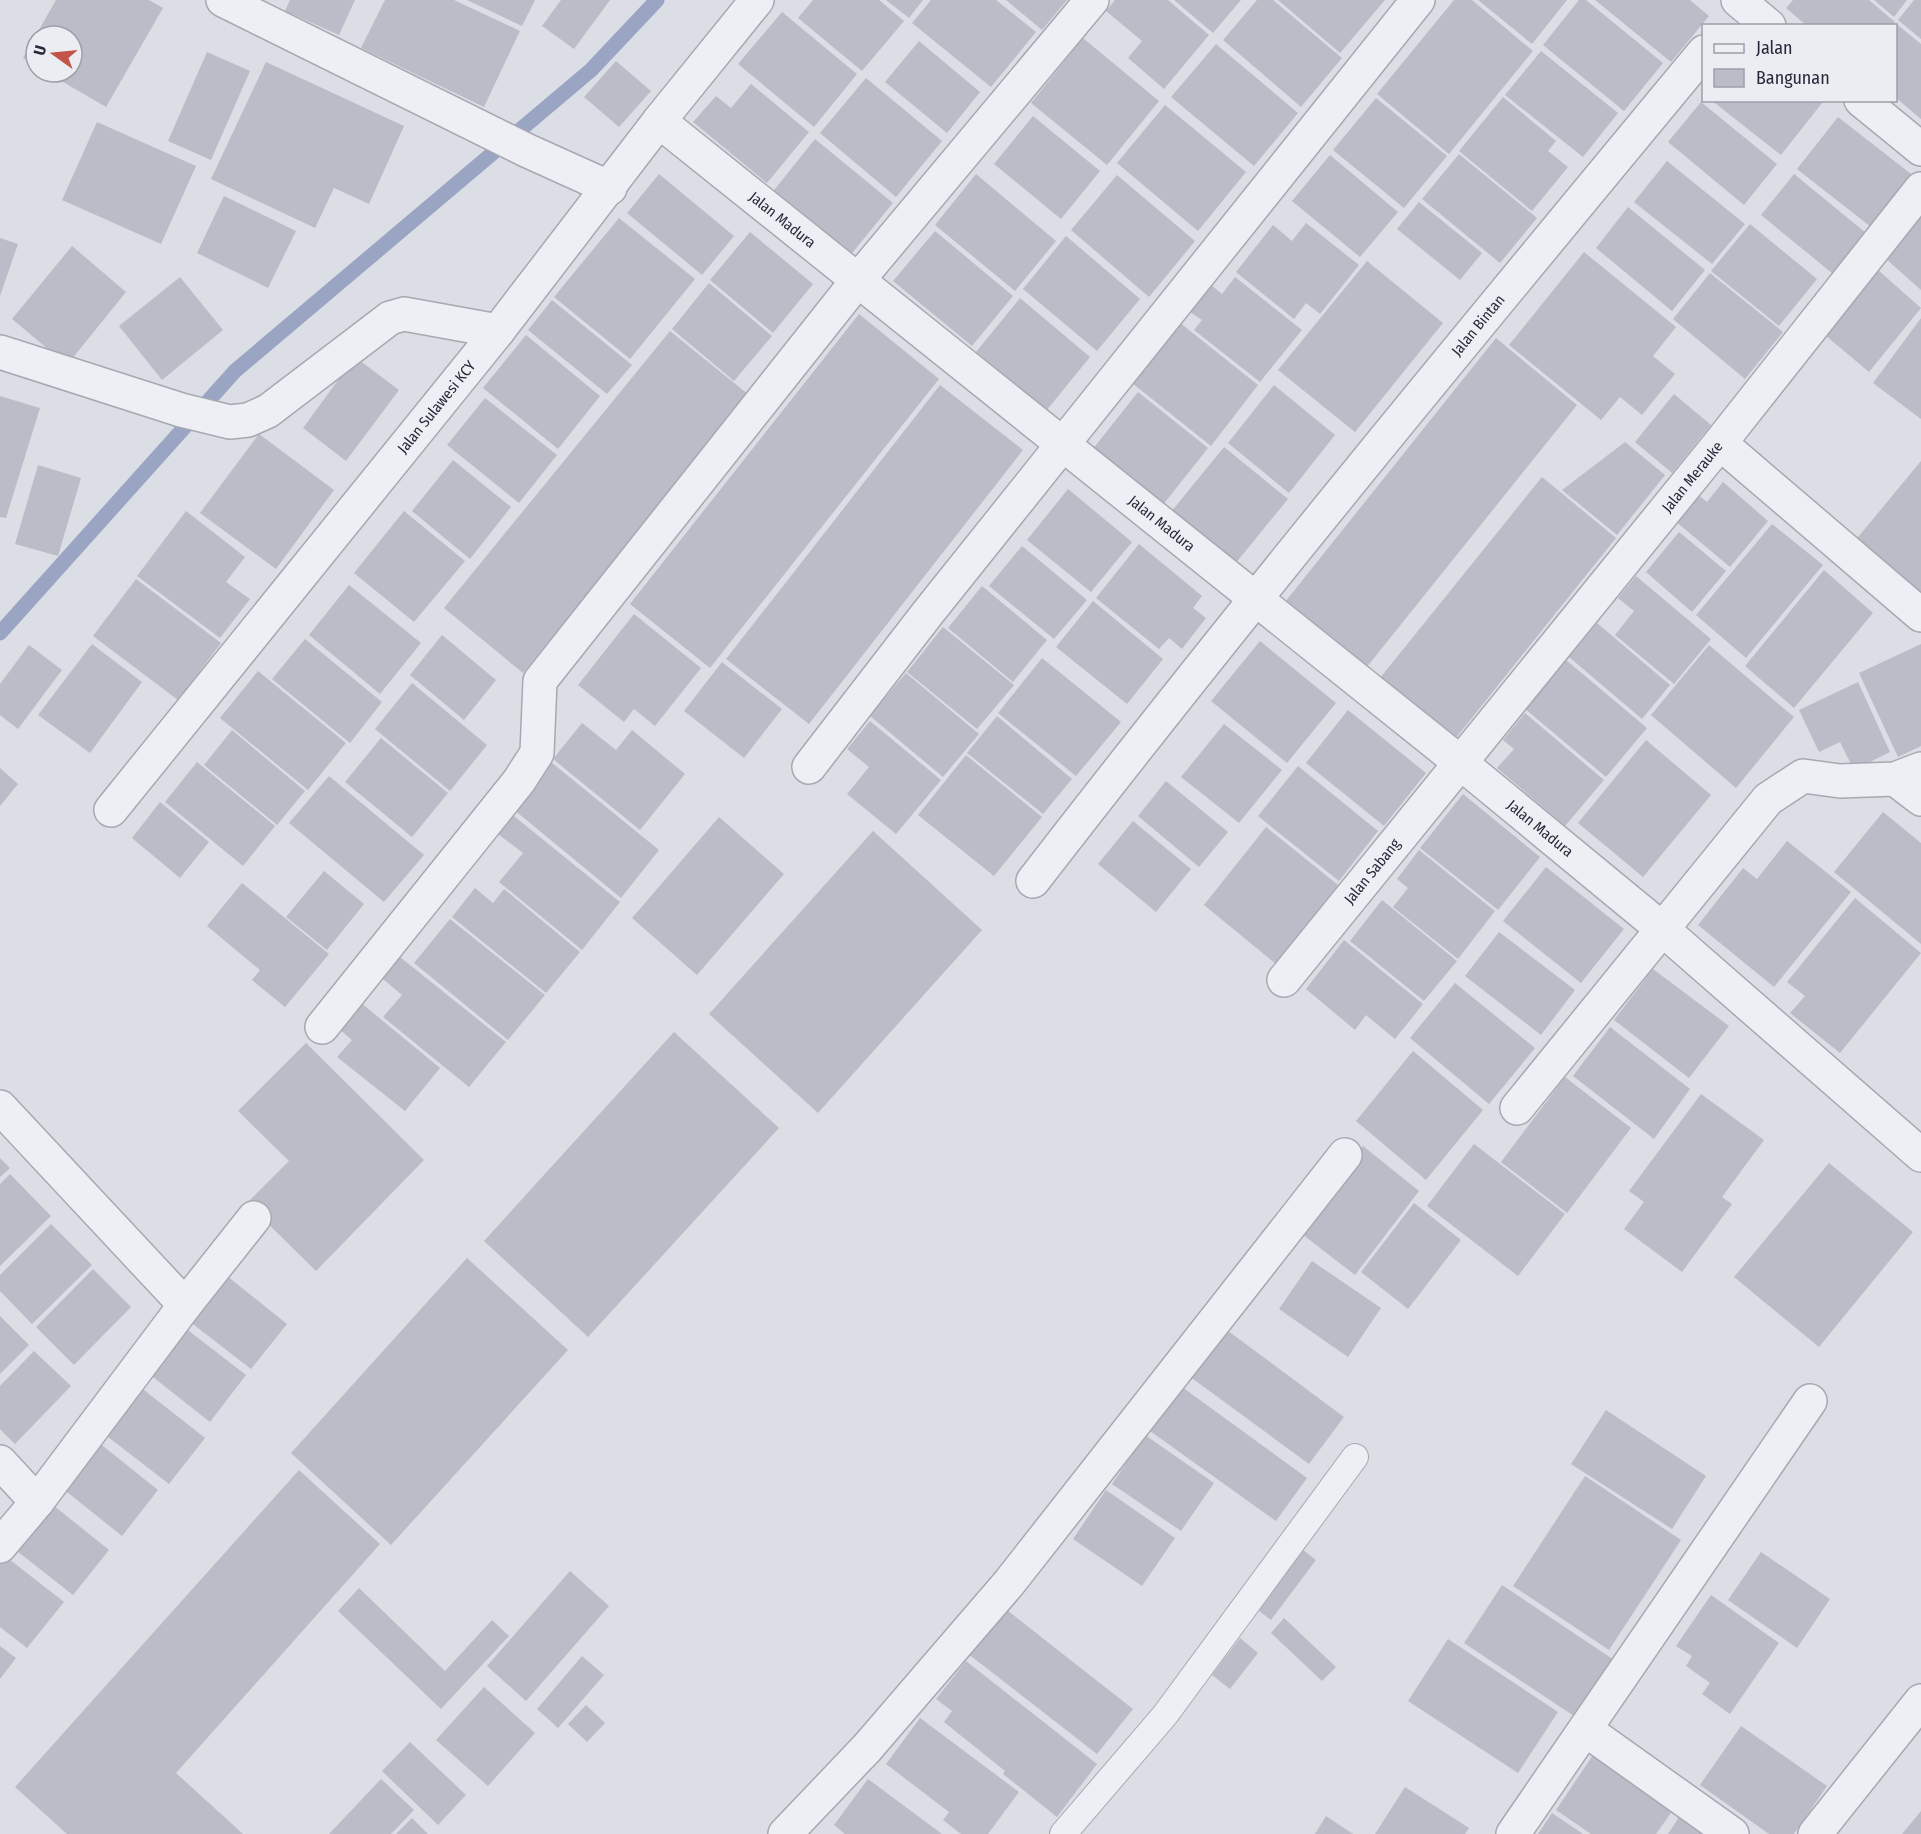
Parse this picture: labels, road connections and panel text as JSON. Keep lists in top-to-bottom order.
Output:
{
  "streets": {
    "street": [
      "Jalan Madura",
      "Jalan Bintan",
      "Jalan Sulawesi KCY",
      "Jalan Merauke",
      "Jalan Sabang"
    ]
  },
  "crossings": [
    ["Jalan Madura", "Jalan Bintan"],
    ["Jalan Madura", "Jalan Sulawesi KCY"],
    ["Jalan Madura", "Jalan Merauke"],
    ["Jalan Madura", "Jalan Sabang"],
    ["Jalan Merauke", "Jalan Sabang"]
  ],
  "legend": ["Jalan", "Bangunan"],
  "north": "left"
}
